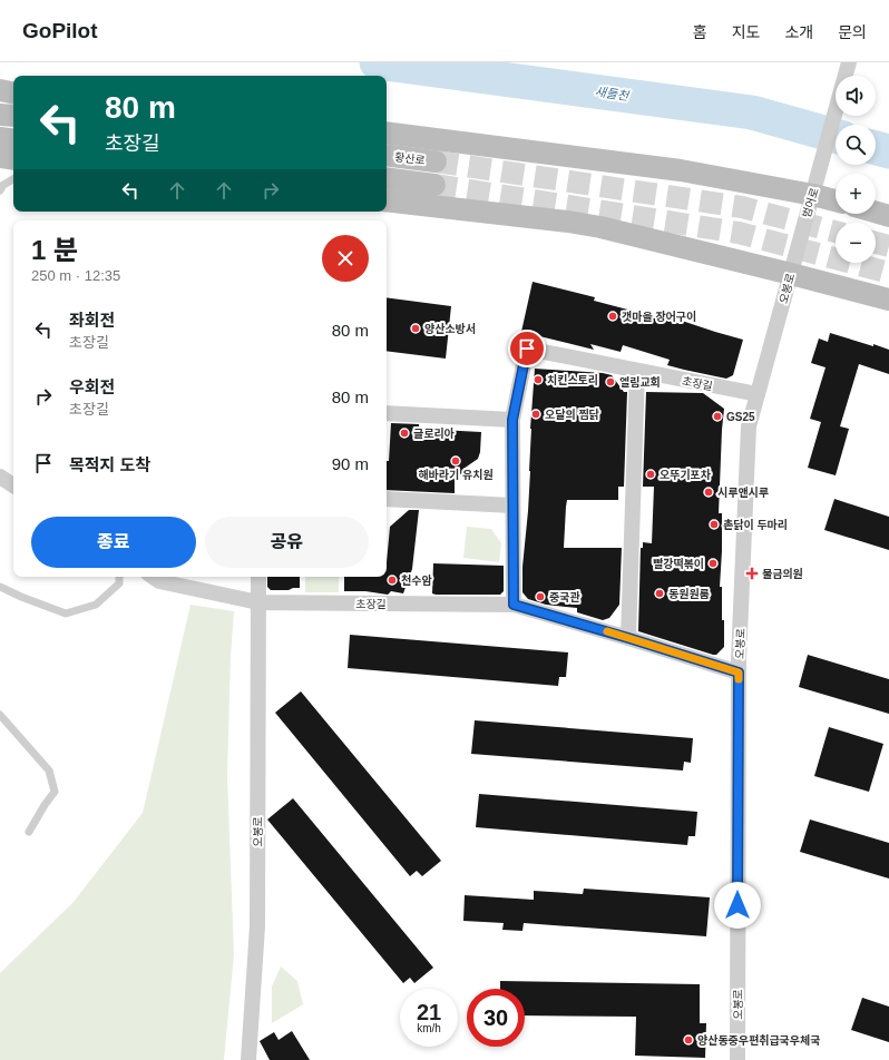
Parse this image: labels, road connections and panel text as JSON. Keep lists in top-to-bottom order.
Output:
{
  "streets": {
    "main road": ["황산로"],
    "street": ["범어로", "오봉로", "초장길"]
  },
  "crossings": [
    ["범어로", "오봉로"],
    ["오봉로", "초장길"]
  ],
  "water": ["새들천"],
  "places": {
    "other": [
      "갯마을 장어구이",
      "양산소방서",
      "치킨스토리",
      "엘림교회",
      "오달의 찜닭",
      "GS25",
      "글로리아",
      "해바라기 유치원",
      "오뚜기포차",
      "시루앤시루",
      "촌닭이 두마리",
      "빨강떡볶이",
      "천수암",
      "동원원룸",
      "중국관",
      "양산동중우편취급국우체국"
    ],
    "health": ["물금의원"]
  },
  "page": {
    "header": "GoPilot",
    "nav": [
      "홈",
      "지도",
      "소개",
      "문의"
    ],
    "map_buttons": ["+", "−"],
    "turn": ["80 m", "초장길"],
    "heading": ["1 분", "250 m · 12:35"],
    "list": [
      {
        "name": "좌회전",
        "note": "초장길",
        "value": "80 m"
      },
      {
        "name": "우회전",
        "note": "초장길",
        "value": "80 m"
      },
      {
        "name": "목적지 도착",
        "value": "90 m"
      }
    ],
    "buttons": ["종료", "공유"],
    "speed": "21 km/h",
    "limit": "30"
  }
}
